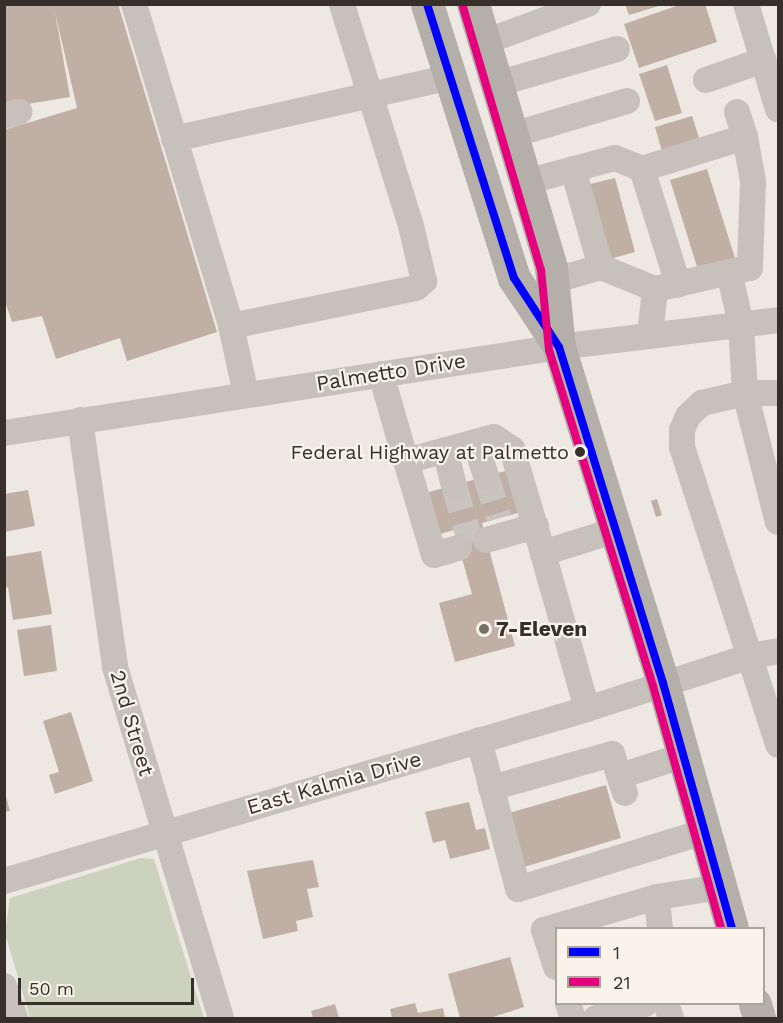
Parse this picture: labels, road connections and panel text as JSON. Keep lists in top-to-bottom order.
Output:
{
  "streets": {
    "street": ["Palmetto Drive", "2nd Street", "East Kalmia Drive"]
  },
  "crossings": [
    ["Palmetto Drive", "2nd Street"],
    ["2nd Street", "East Kalmia Drive"]
  ],
  "places": ["Federal Highway at Palmetto", "7-Eleven"],
  "lines": ["transit line 1", "transit line 21"],
  "legend": ["1", "21"],
  "scale_bar": "50 m"
}
